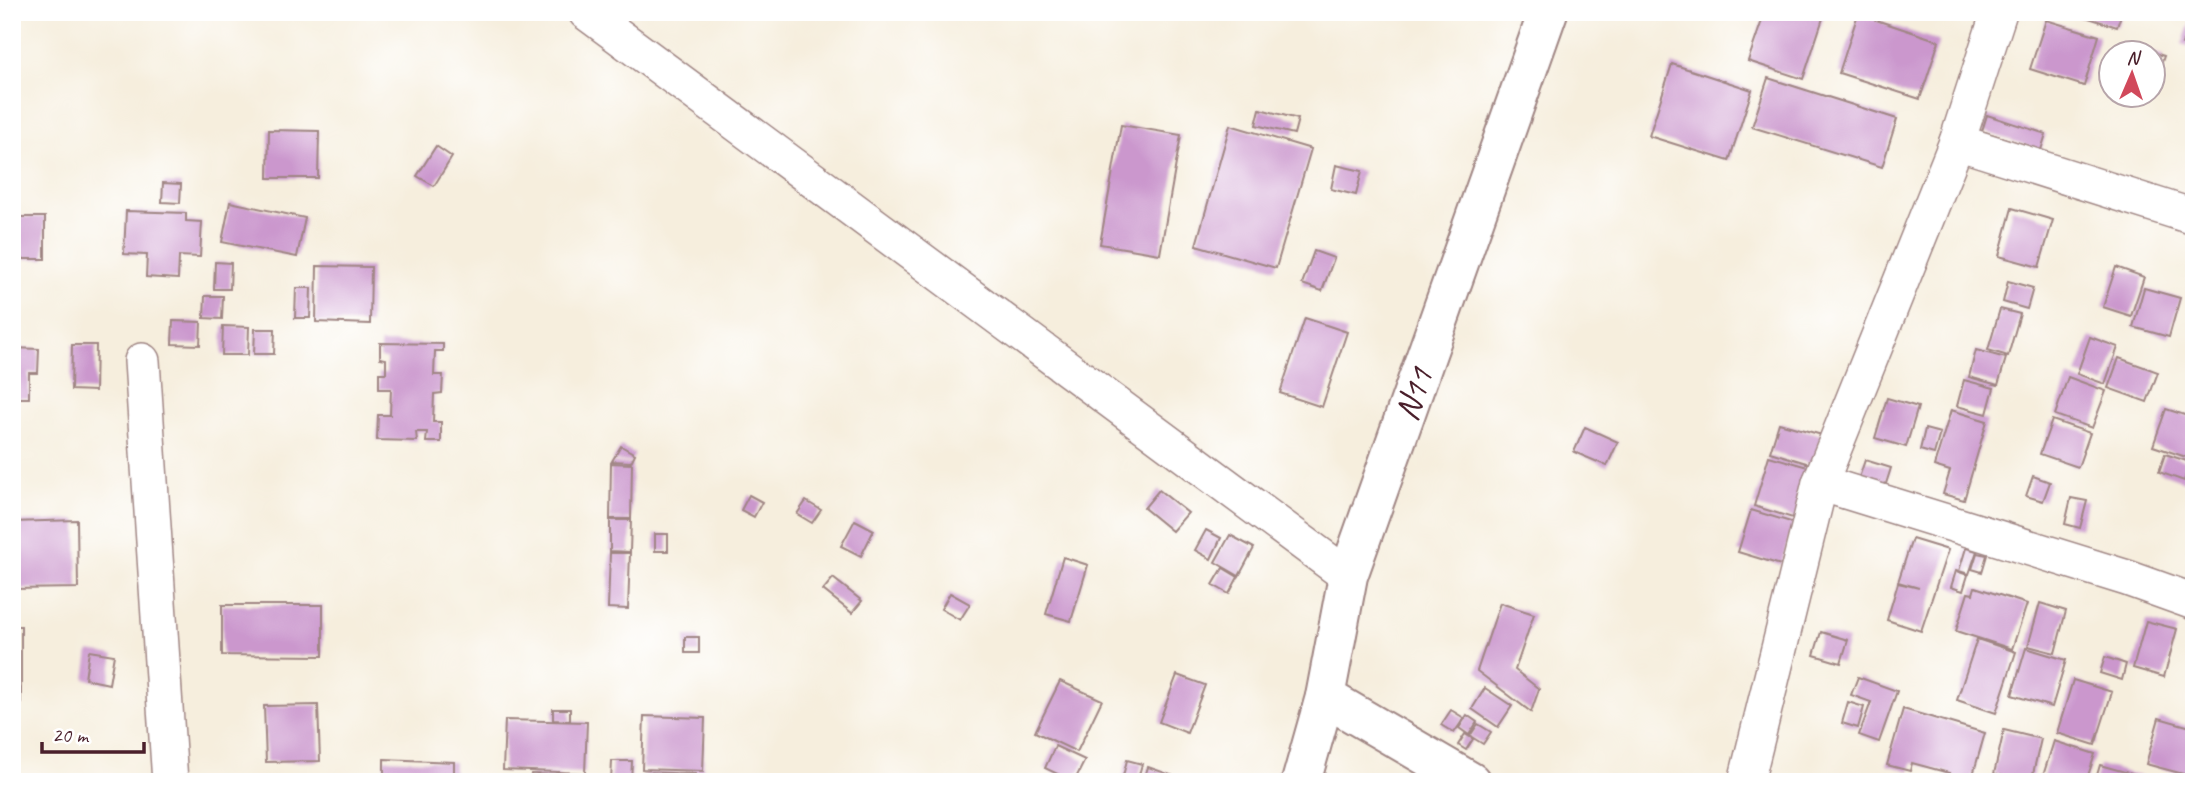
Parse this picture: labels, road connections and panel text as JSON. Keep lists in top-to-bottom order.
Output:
{
  "streets": {
    "main road": ["N11"]
  },
  "scale_bar": "20 m",
  "north": "top"
}
